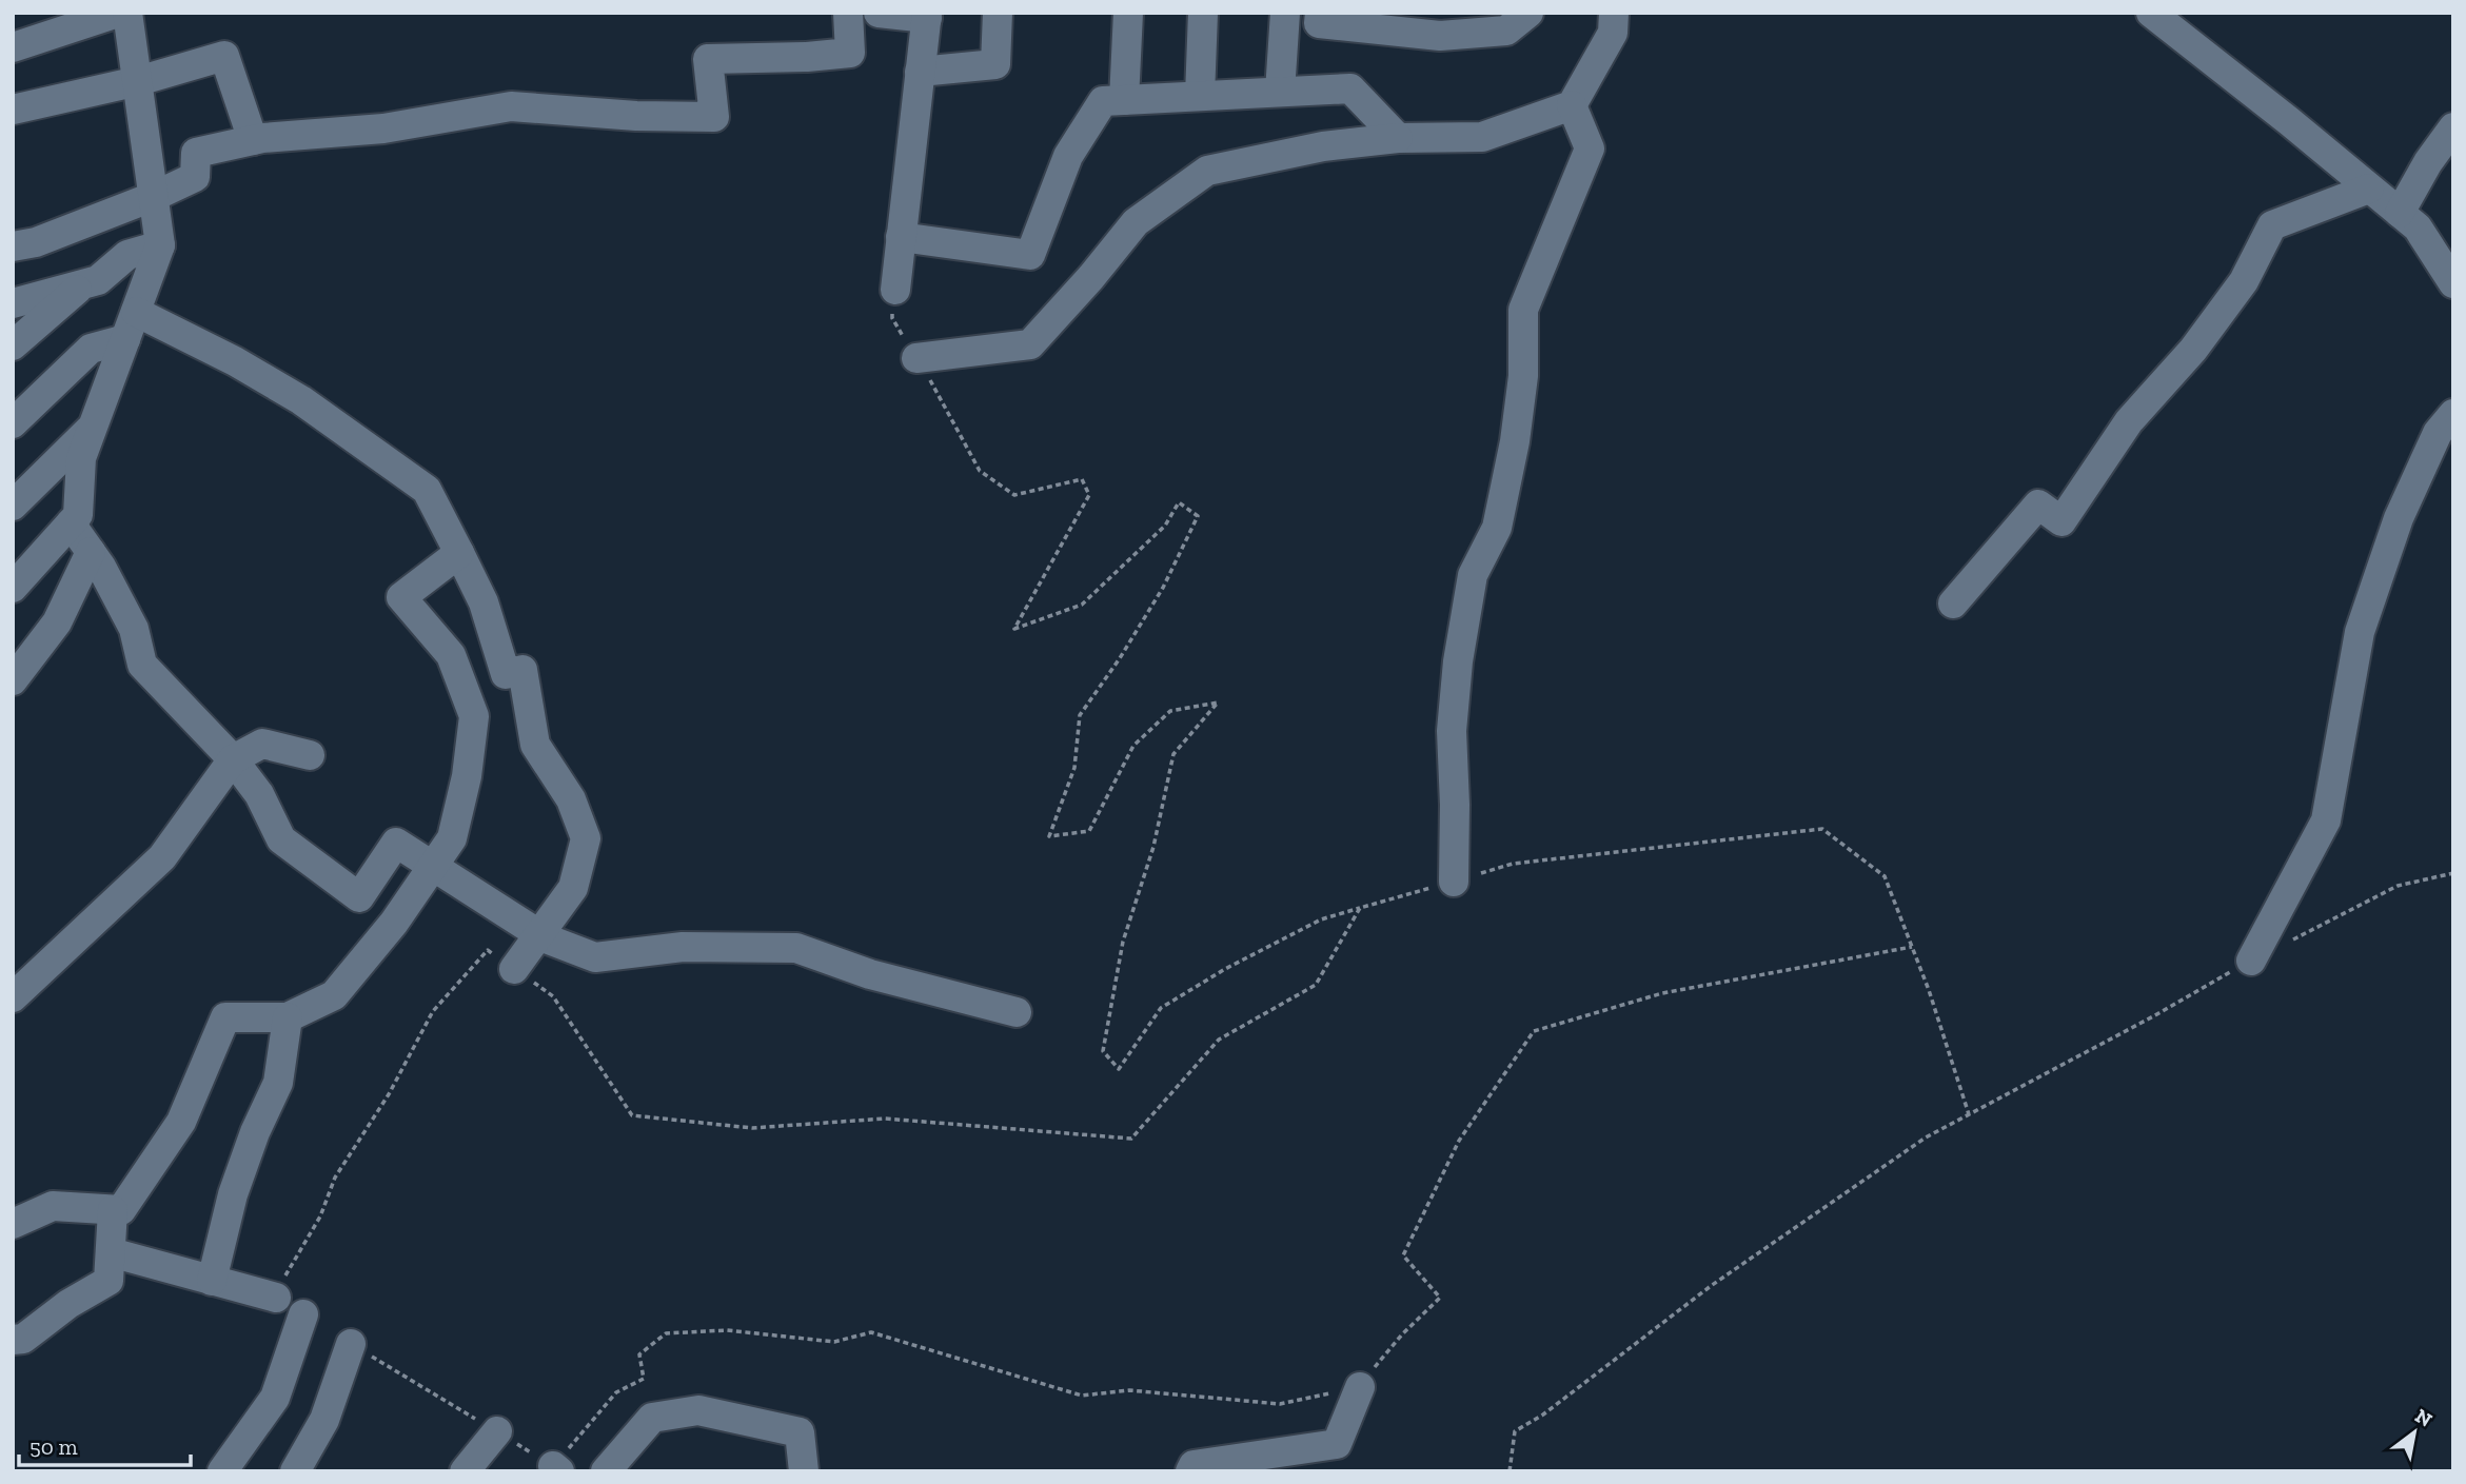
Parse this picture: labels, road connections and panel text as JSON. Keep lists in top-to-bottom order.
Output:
{
  "scale_bar": "50 m",
  "north": "top right"
}
